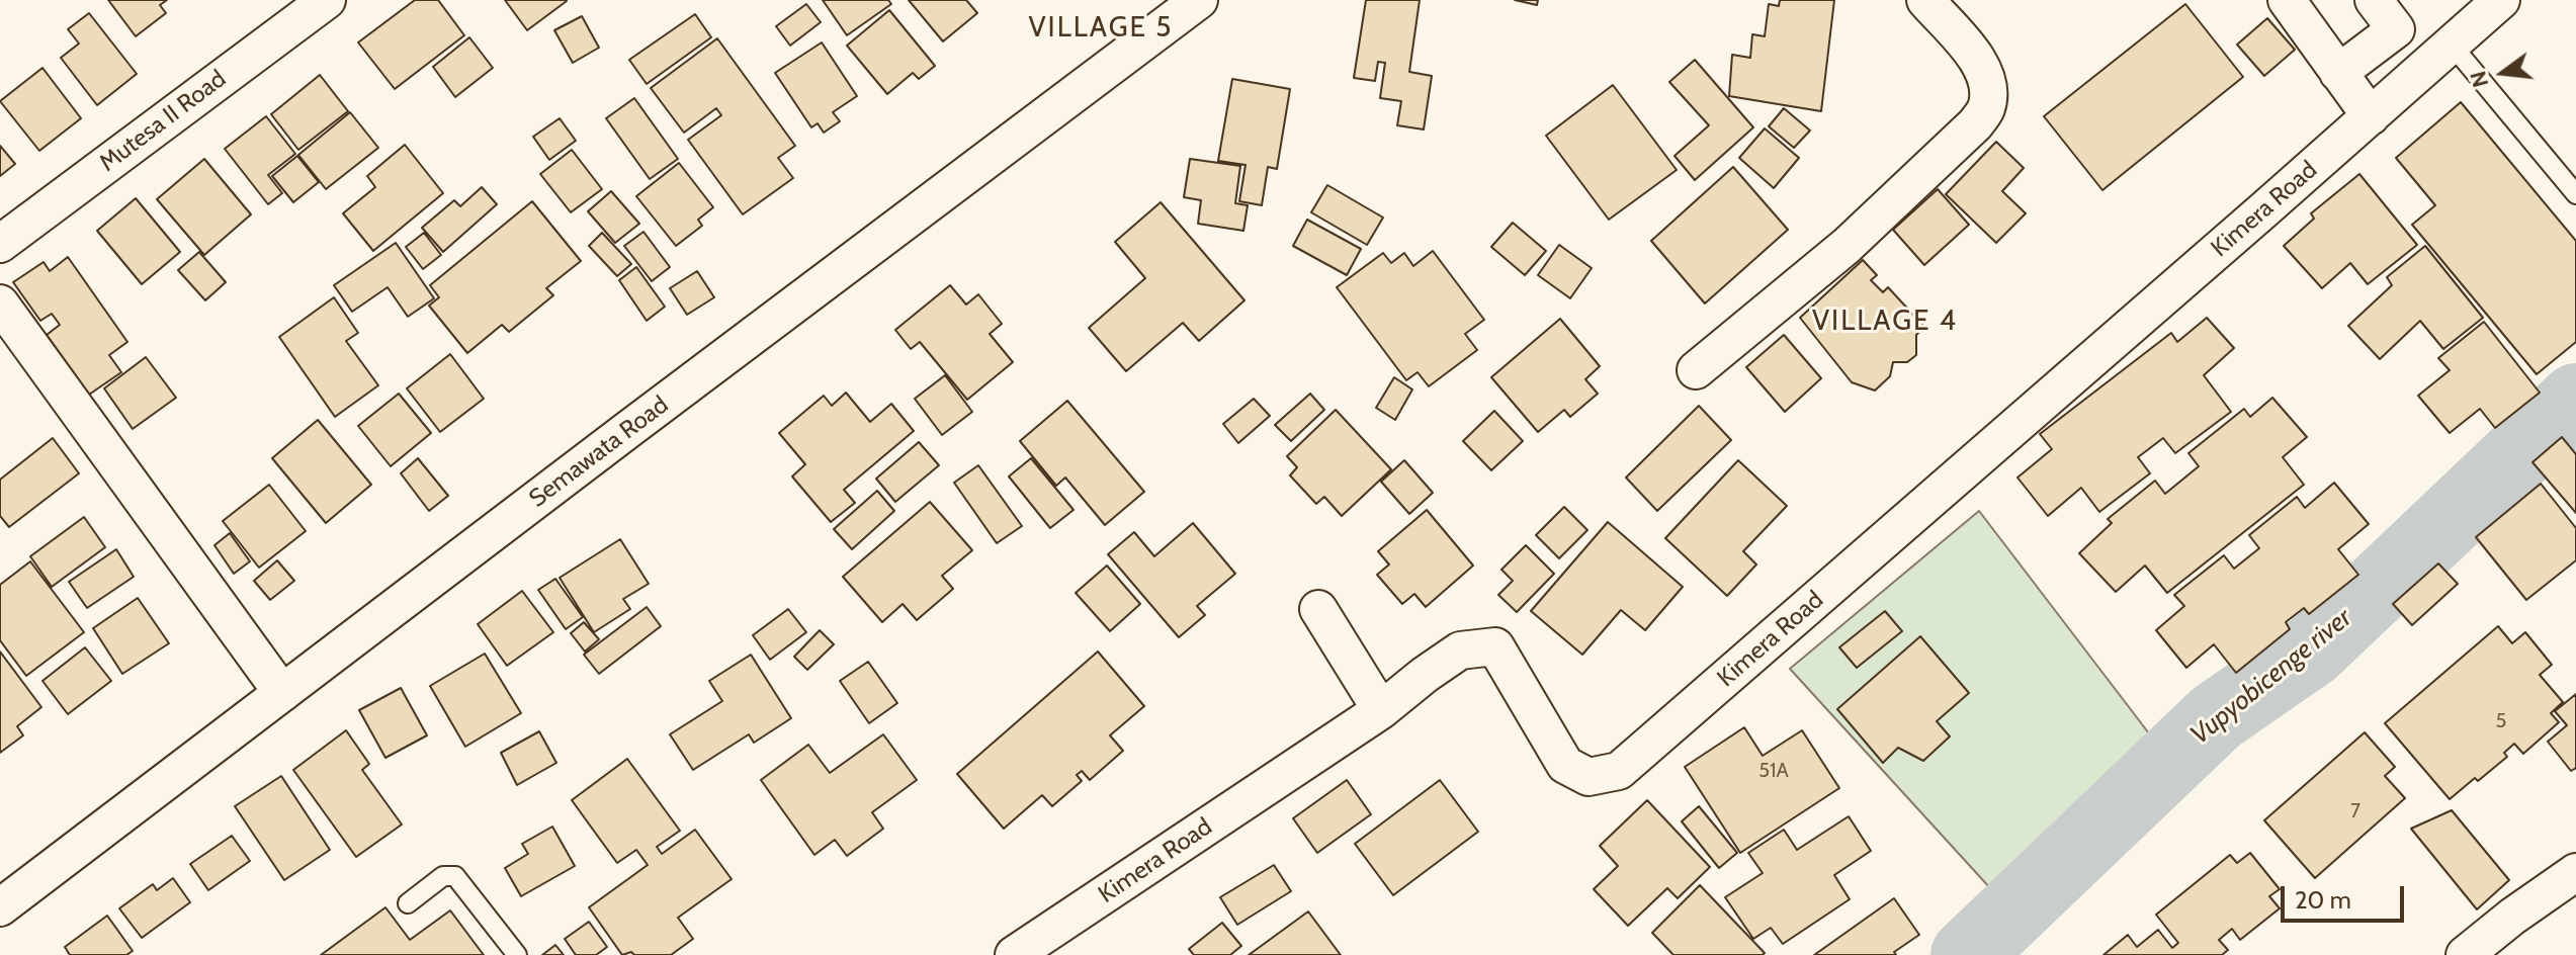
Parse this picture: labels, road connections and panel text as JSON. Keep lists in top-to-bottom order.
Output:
{
  "streets": {
    "street": ["Mutesa II Road", "Kimera Road", "Semawata Road"]
  },
  "districts": ["VILLAGE 5", "VILLAGE 4"],
  "water": ["Vupyobicenge river"],
  "house_numbers": ["5", "51A", "7"],
  "scale_bar": "20 m",
  "north": "left"
}
